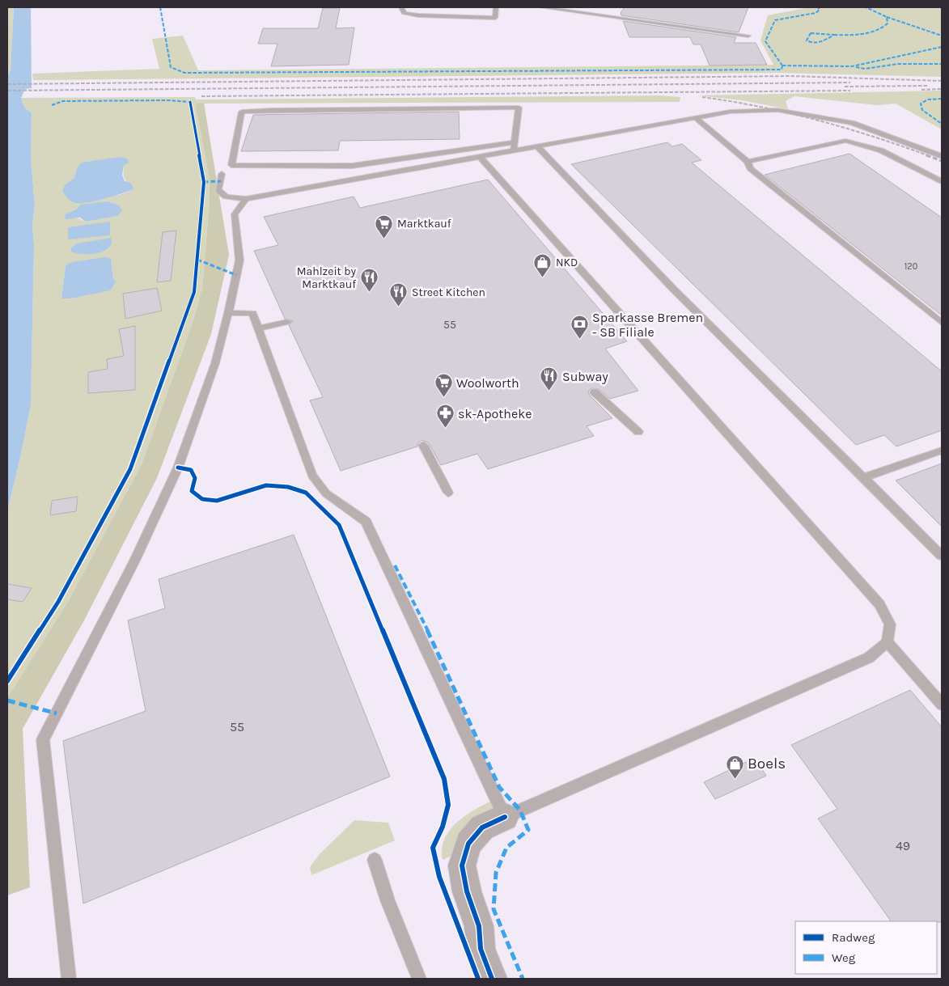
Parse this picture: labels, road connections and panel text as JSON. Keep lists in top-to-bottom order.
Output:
{
  "places": {
    "supermarket": ["Marktkauf", "Woolworth"],
    "shop": ["NKD", "Boels"],
    "restaurant": ["Mahlzeit by Marktkauf", "Street Kitchen", "Subway"],
    "bank": ["Sparkasse Bremen - SB Filiale"],
    "pharmacy": ["sk-Apotheke"]
  },
  "house_numbers": [
    "120",
    "55",
    "55",
    "49"
  ],
  "legend": ["Radweg", "Weg"]
}
